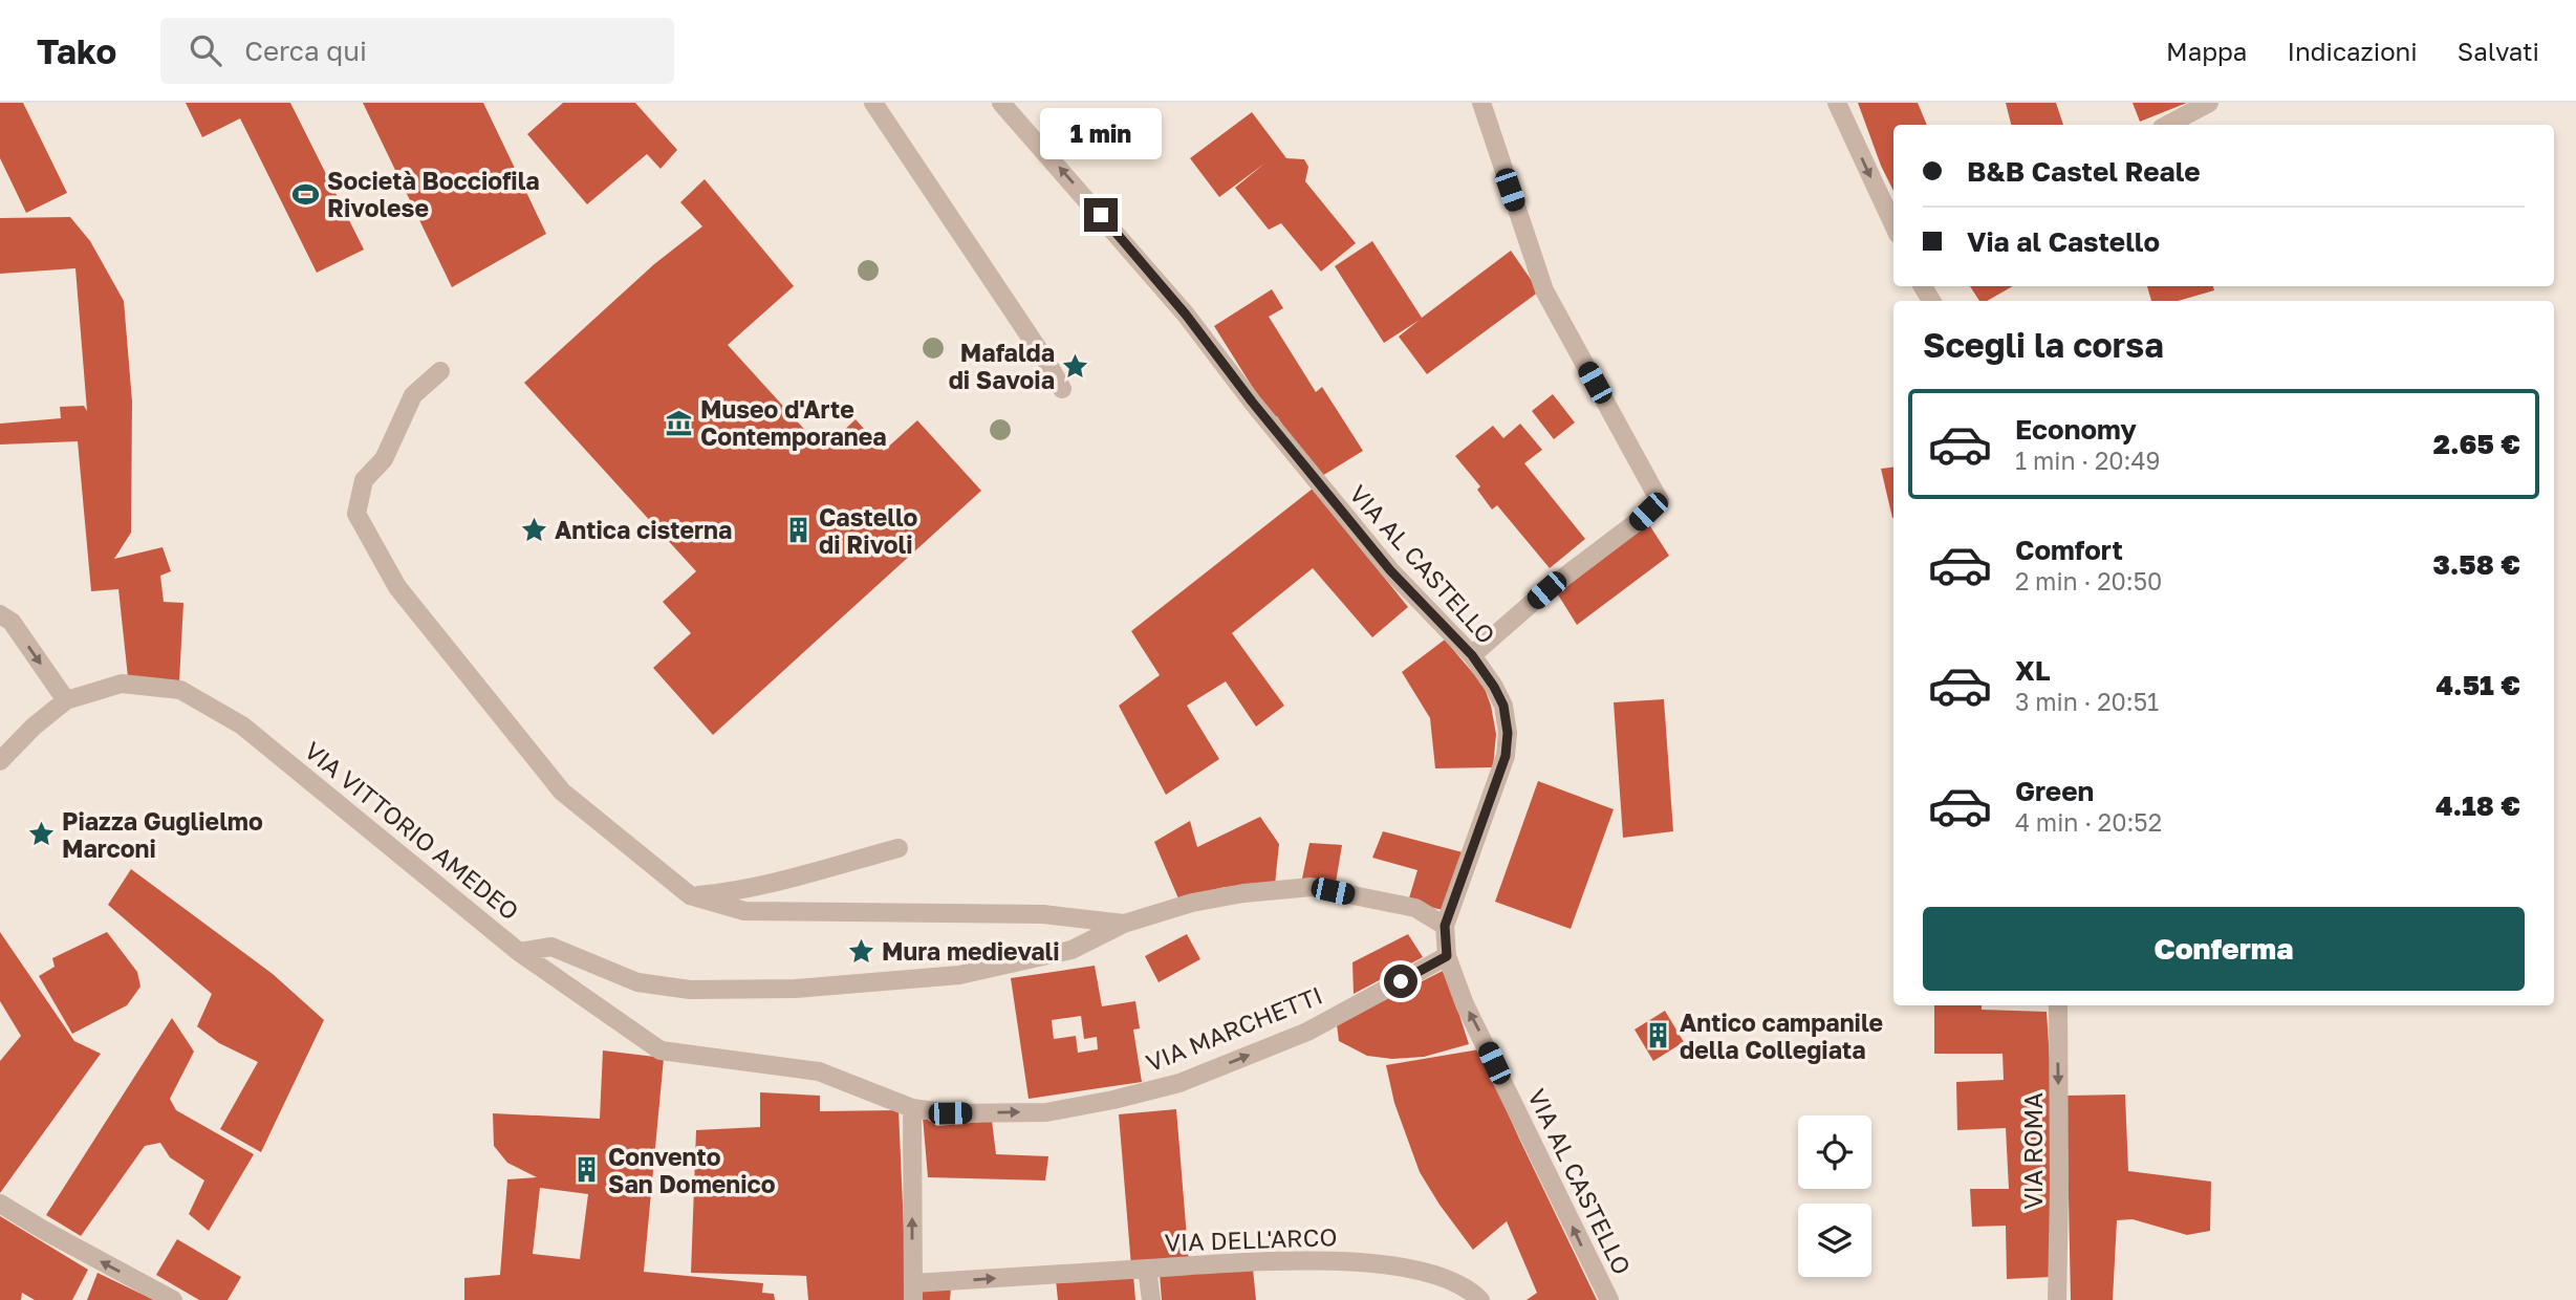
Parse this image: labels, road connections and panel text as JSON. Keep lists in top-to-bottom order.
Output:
{
  "streets": {
    "street": [
      "VIA AL CASTELLO",
      "VIA VITTORIO AMEDEO",
      "VIA MARCHETTI",
      "VIA ROMA",
      "VIA DELL'ARCO"
    ]
  },
  "crossings": [
    ["VIA AL CASTELLO", "VIA VITTORIO AMEDEO"],
    ["VIA AL CASTELLO", "VIA MARCHETTI"],
    ["VIA VITTORIO AMEDEO", "VIA MARCHETTI"]
  ],
  "one_way": [
    "VIA AL CASTELLO",
    "VIA MARCHETTI",
    "VIA ROMA",
    "VIA DELL'ARCO"
  ],
  "places": {
    "sports": ["Società Bocciofila Rivolese"],
    "place": [
      "Mafalda di Savoia",
      "Antica cisterna",
      "Piazza Guglielmo Marconi",
      "Mura medievali"
    ],
    "museum": ["Museo d'Arte Contemporanea"],
    "building": ["Castello di Rivoli", "Antico campanile della Collegiata", "Convento San Domenico"]
  },
  "page": {
    "header": "Tako",
    "search": "Cerca qui",
    "nav": ["Mappa", "Indicazioni", "Salvati"],
    "bubble": "1 min",
    "banner": ["B&B Castel Reale", "Via al Castello"],
    "heading": "Scegli la corsa",
    "list": [
      {
        "name": "Economy",
        "note": "1 min · 20:49",
        "value": "2.65 €"
      },
      {
        "name": "Comfort",
        "note": "2 min · 20:50",
        "value": "3.58 €"
      },
      {
        "name": "XL",
        "note": "3 min · 20:51",
        "value": "4.51 €"
      },
      {
        "name": "Green",
        "note": "4 min · 20:52",
        "value": "4.18 €"
      }
    ],
    "buttons": "Conferma"
  }
}
